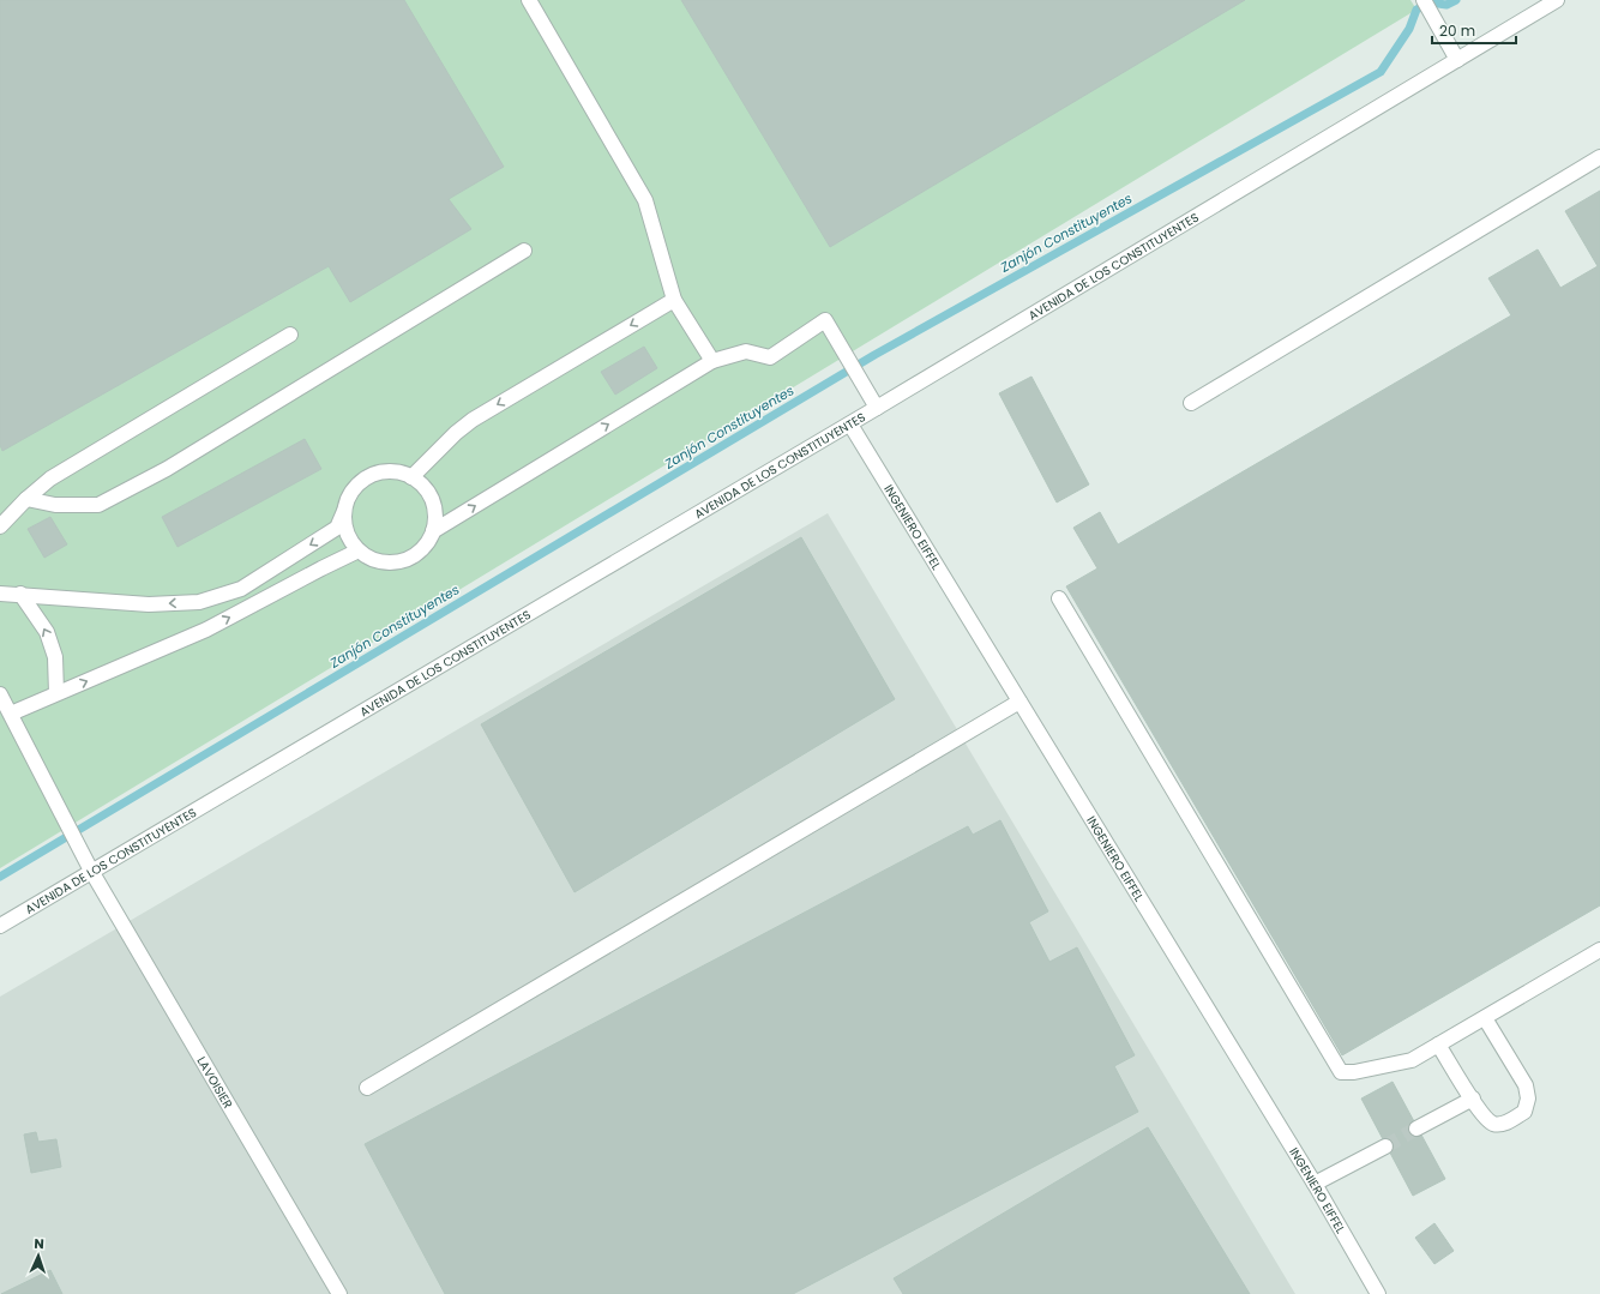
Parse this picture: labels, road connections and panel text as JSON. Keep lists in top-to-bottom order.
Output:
{
  "streets": {
    "street": ["AVENIDA DE LOS CONSTITUYENTES", "INGENIERO EIFFEL", "LAVOISIER"]
  },
  "crossings": [
    ["AVENIDA DE LOS CONSTITUYENTES", "INGENIERO EIFFEL"],
    ["AVENIDA DE LOS CONSTITUYENTES", "LAVOISIER"]
  ],
  "water": ["Zanjón Constituyentes"],
  "scale_bar": "20 m",
  "north": "top"
}
